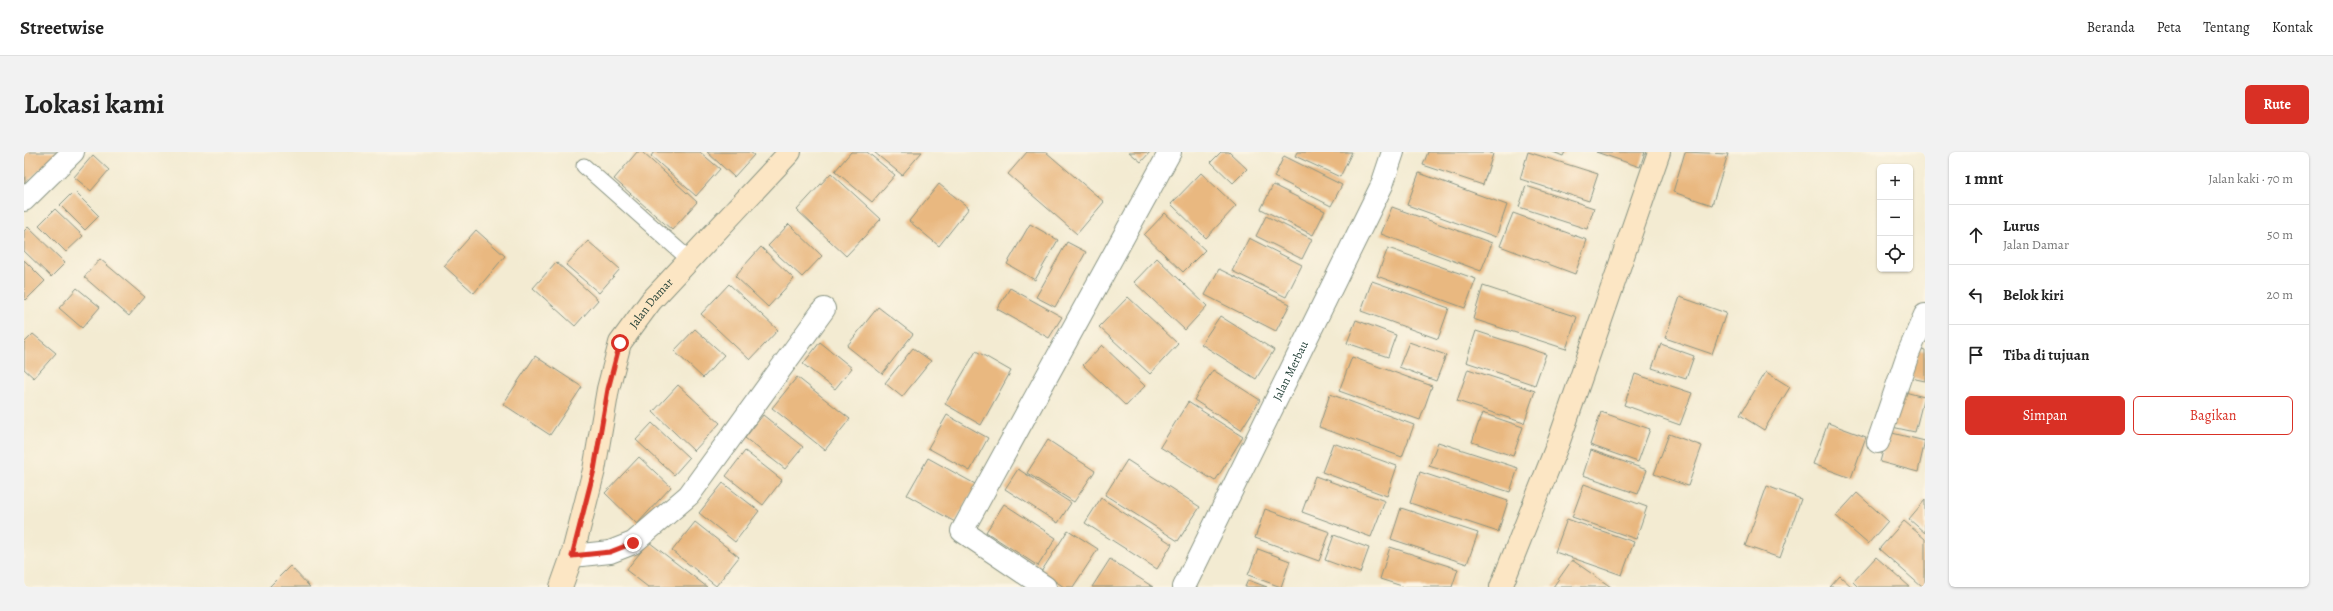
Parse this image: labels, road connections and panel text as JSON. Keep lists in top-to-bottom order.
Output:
{
  "streets": {
    "street": ["Jalan Damar", "Jalan Merbau"]
  },
  "page": {
    "header": "Streetwise",
    "nav": [
      "Beranda",
      "Peta",
      "Tentang",
      "Kontak"
    ],
    "title": "Lokasi kami",
    "buttons": [
      "Rute",
      ["Simpan", "Bagikan"]
    ],
    "heading": ["1 mnt", "Jalan kaki · 70 m"],
    "map_buttons": ["+", "−"],
    "list": [
      ["Lurus", "Jalan Damar", "50 m"],
      ["Belok kiri", "20 m"],
      "Tiba di tujuan"
    ]
  }
}
